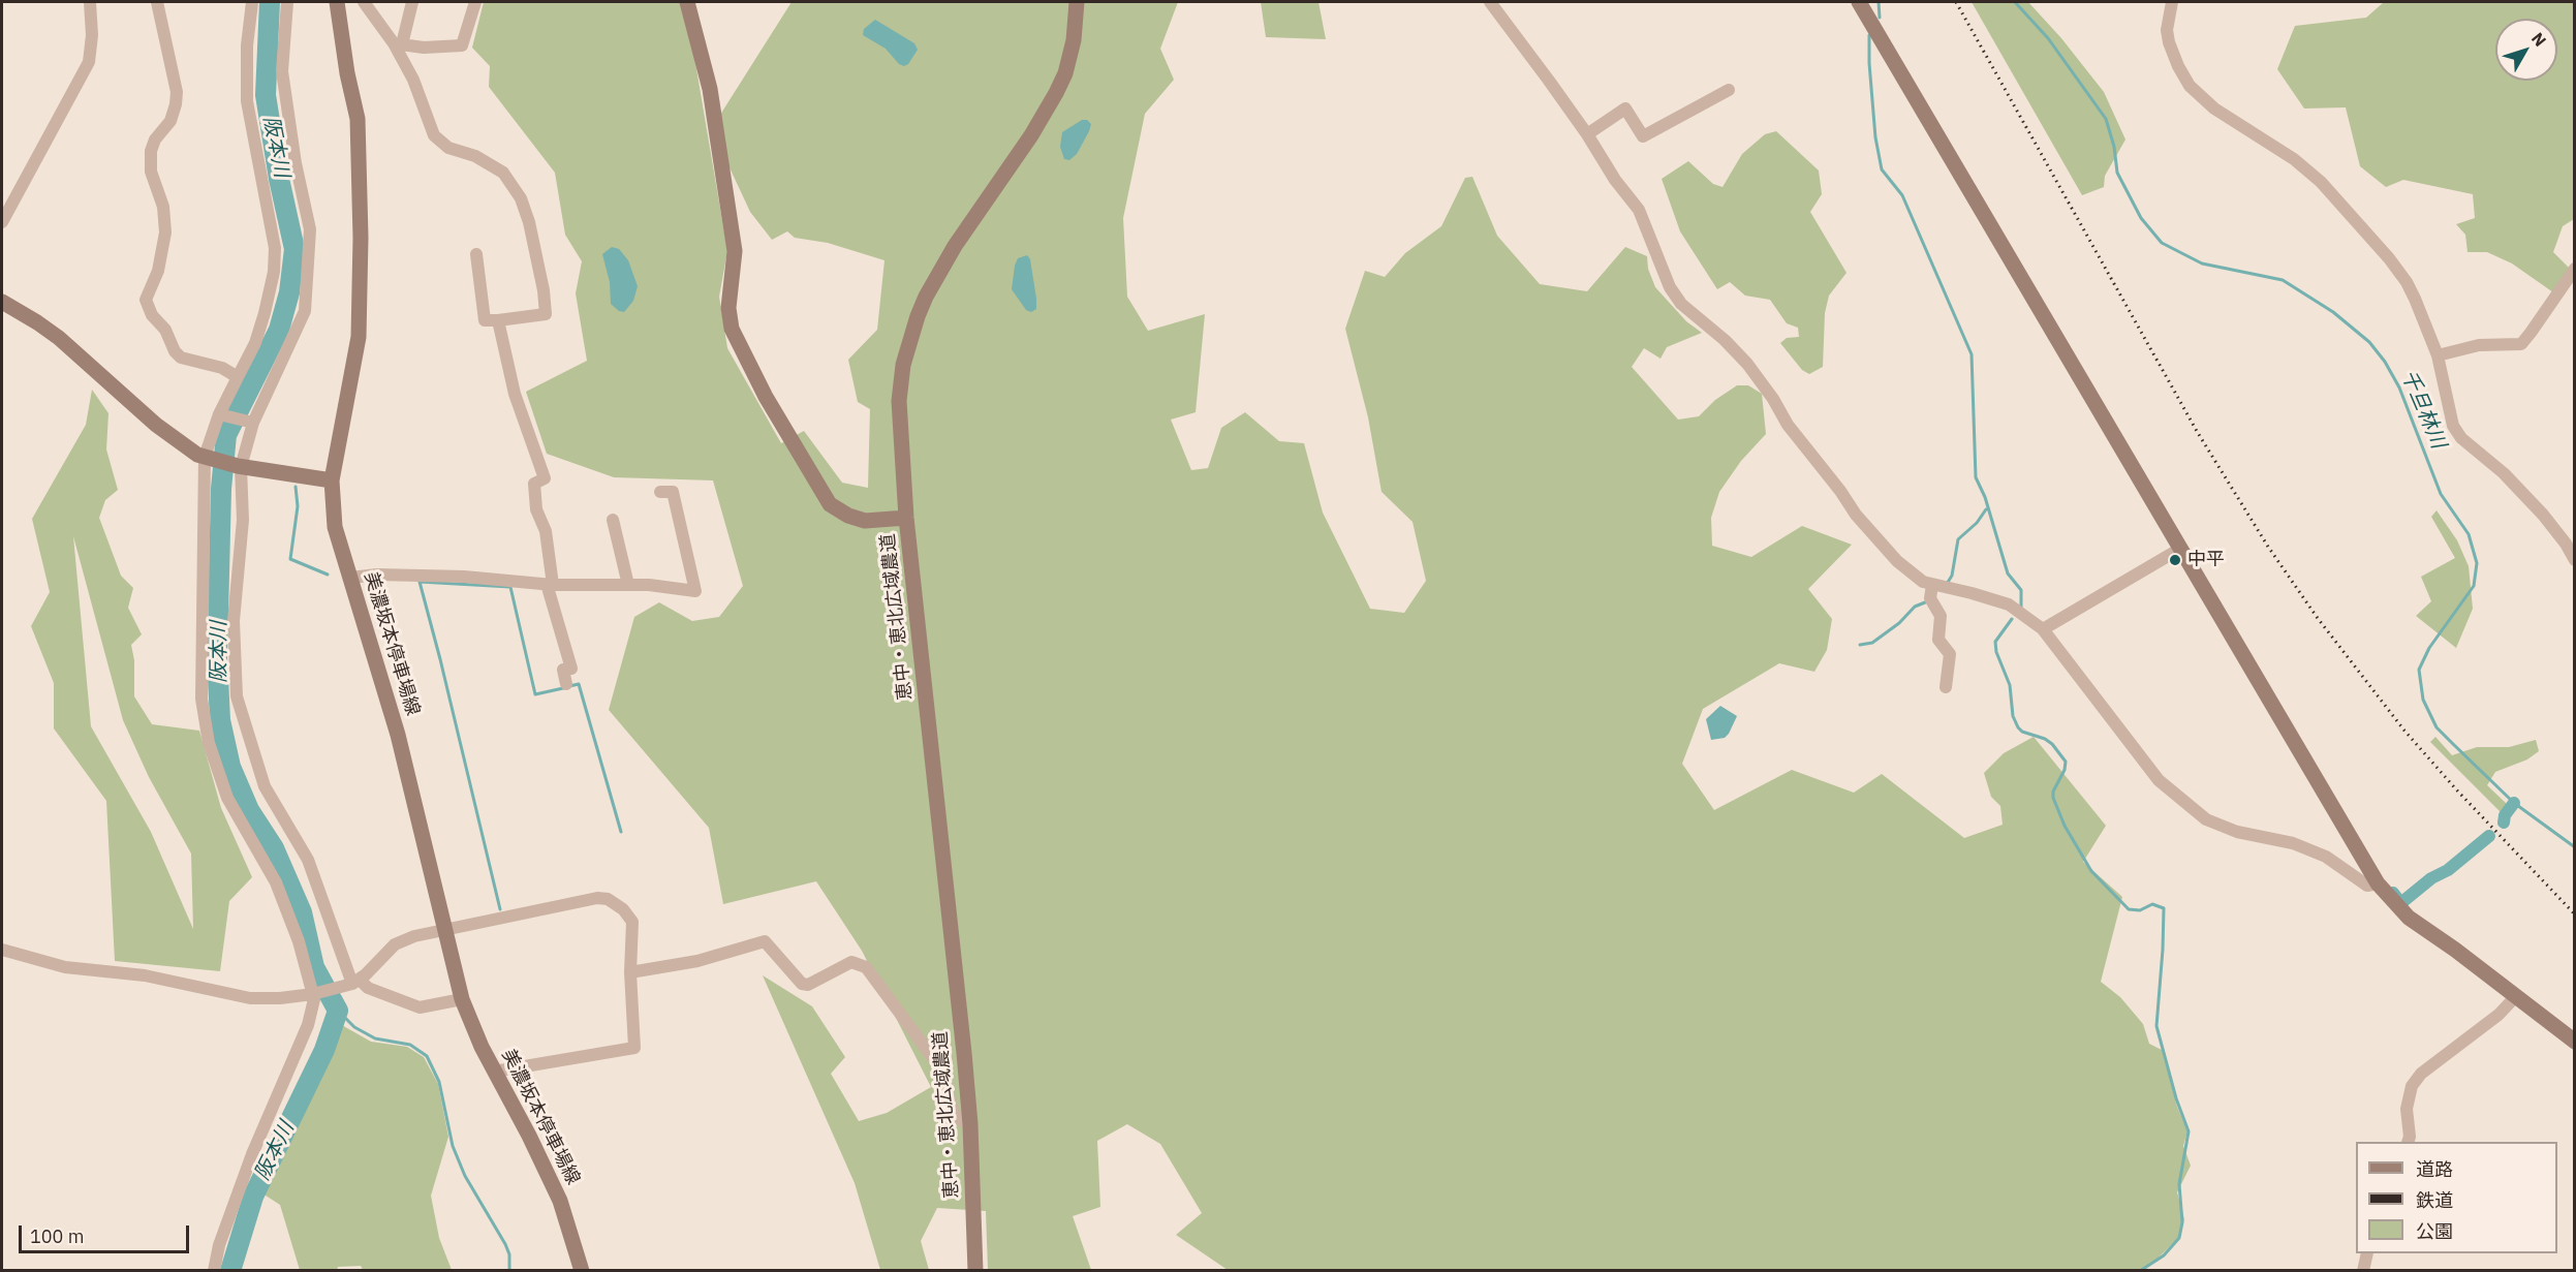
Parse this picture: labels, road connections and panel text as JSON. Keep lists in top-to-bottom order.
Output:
{
  "streets": {
    "street": ["恵中・恵北広域農道", "美濃坂本停車場線"]
  },
  "water": ["阪本川", "千旦林川"],
  "places": ["中平"],
  "legend": ["道路", "鉄道", "公園"],
  "scale_bar": "100 m",
  "north": "top right"
}
